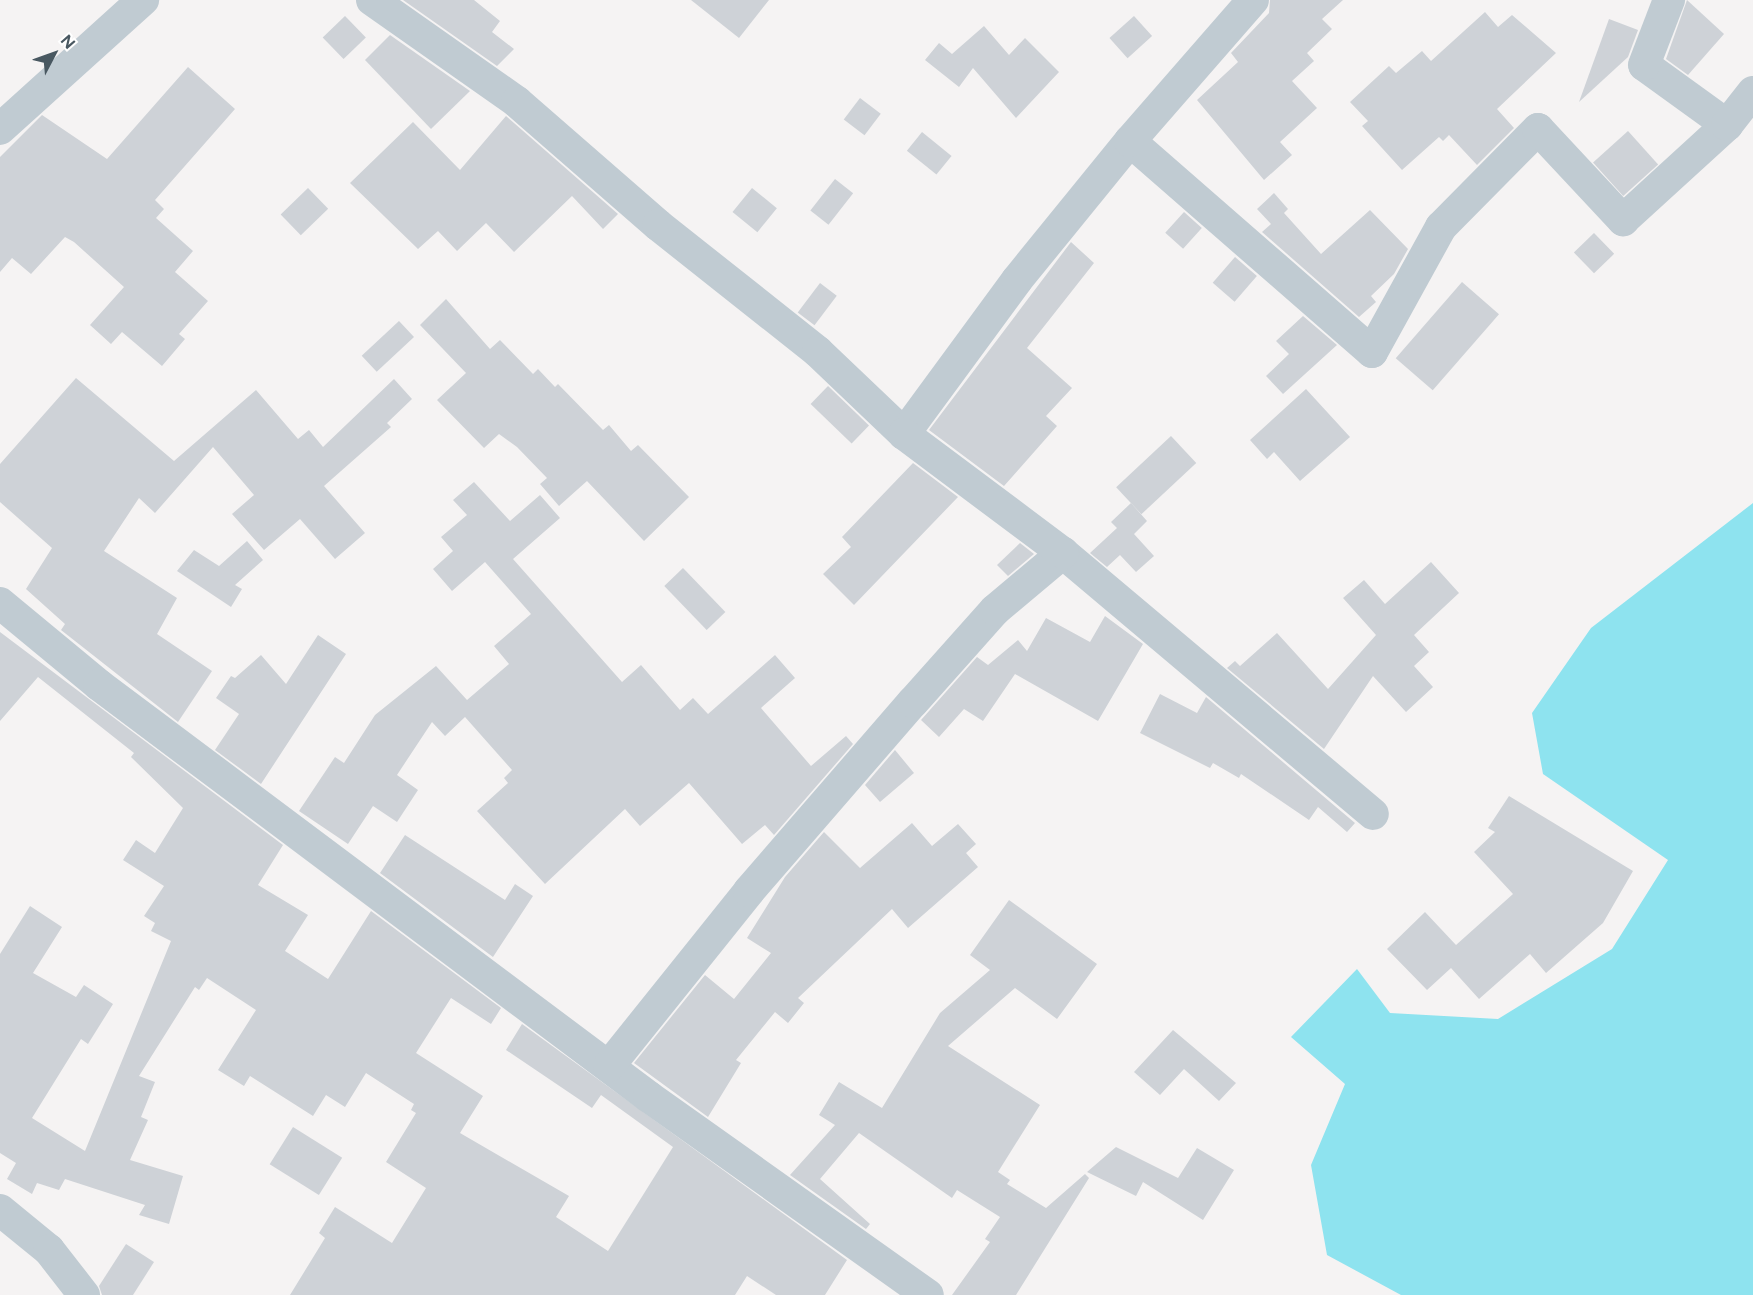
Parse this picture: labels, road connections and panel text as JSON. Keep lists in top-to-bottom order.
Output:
{
  "north": "top right"
}
